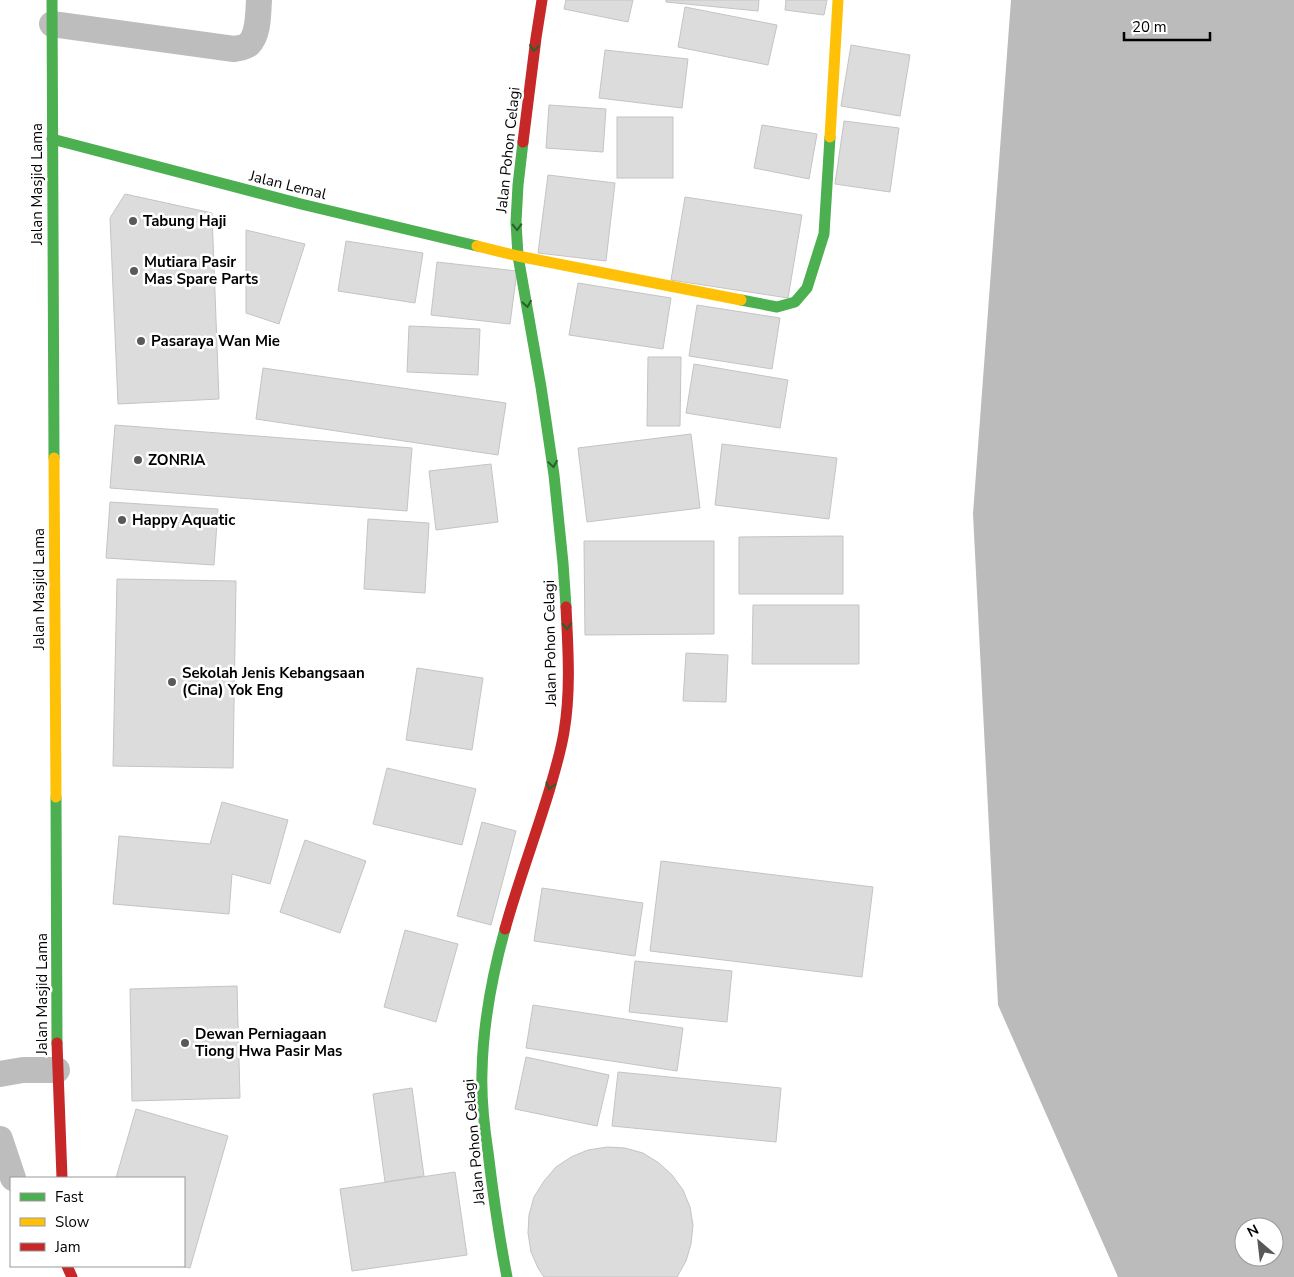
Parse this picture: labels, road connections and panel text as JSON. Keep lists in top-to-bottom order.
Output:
{
  "streets": {
    "main road": ["Jalan Pohon Celagi", "Jalan Masjid Lama", "Jalan Lemal"]
  },
  "crossings": [
    ["Jalan Pohon Celagi", "Jalan Lemal"],
    ["Jalan Masjid Lama", "Jalan Lemal"]
  ],
  "one_way": ["Jalan Pohon Celagi"],
  "places": [
    "Tabung Haji",
    "Mutiara Pasir Mas Spare Parts",
    "Pasaraya Wan Mie",
    "ZONRIA",
    "Happy Aquatic",
    "Sekolah Jenis Kebangsaan (Cina) Yok Eng",
    "Dewan Perniagaan Tiong Hwa Pasir Mas"
  ],
  "legend": ["Fast", "Slow", "Jam"],
  "scale_bar": "20 m",
  "north": "top left"
}
